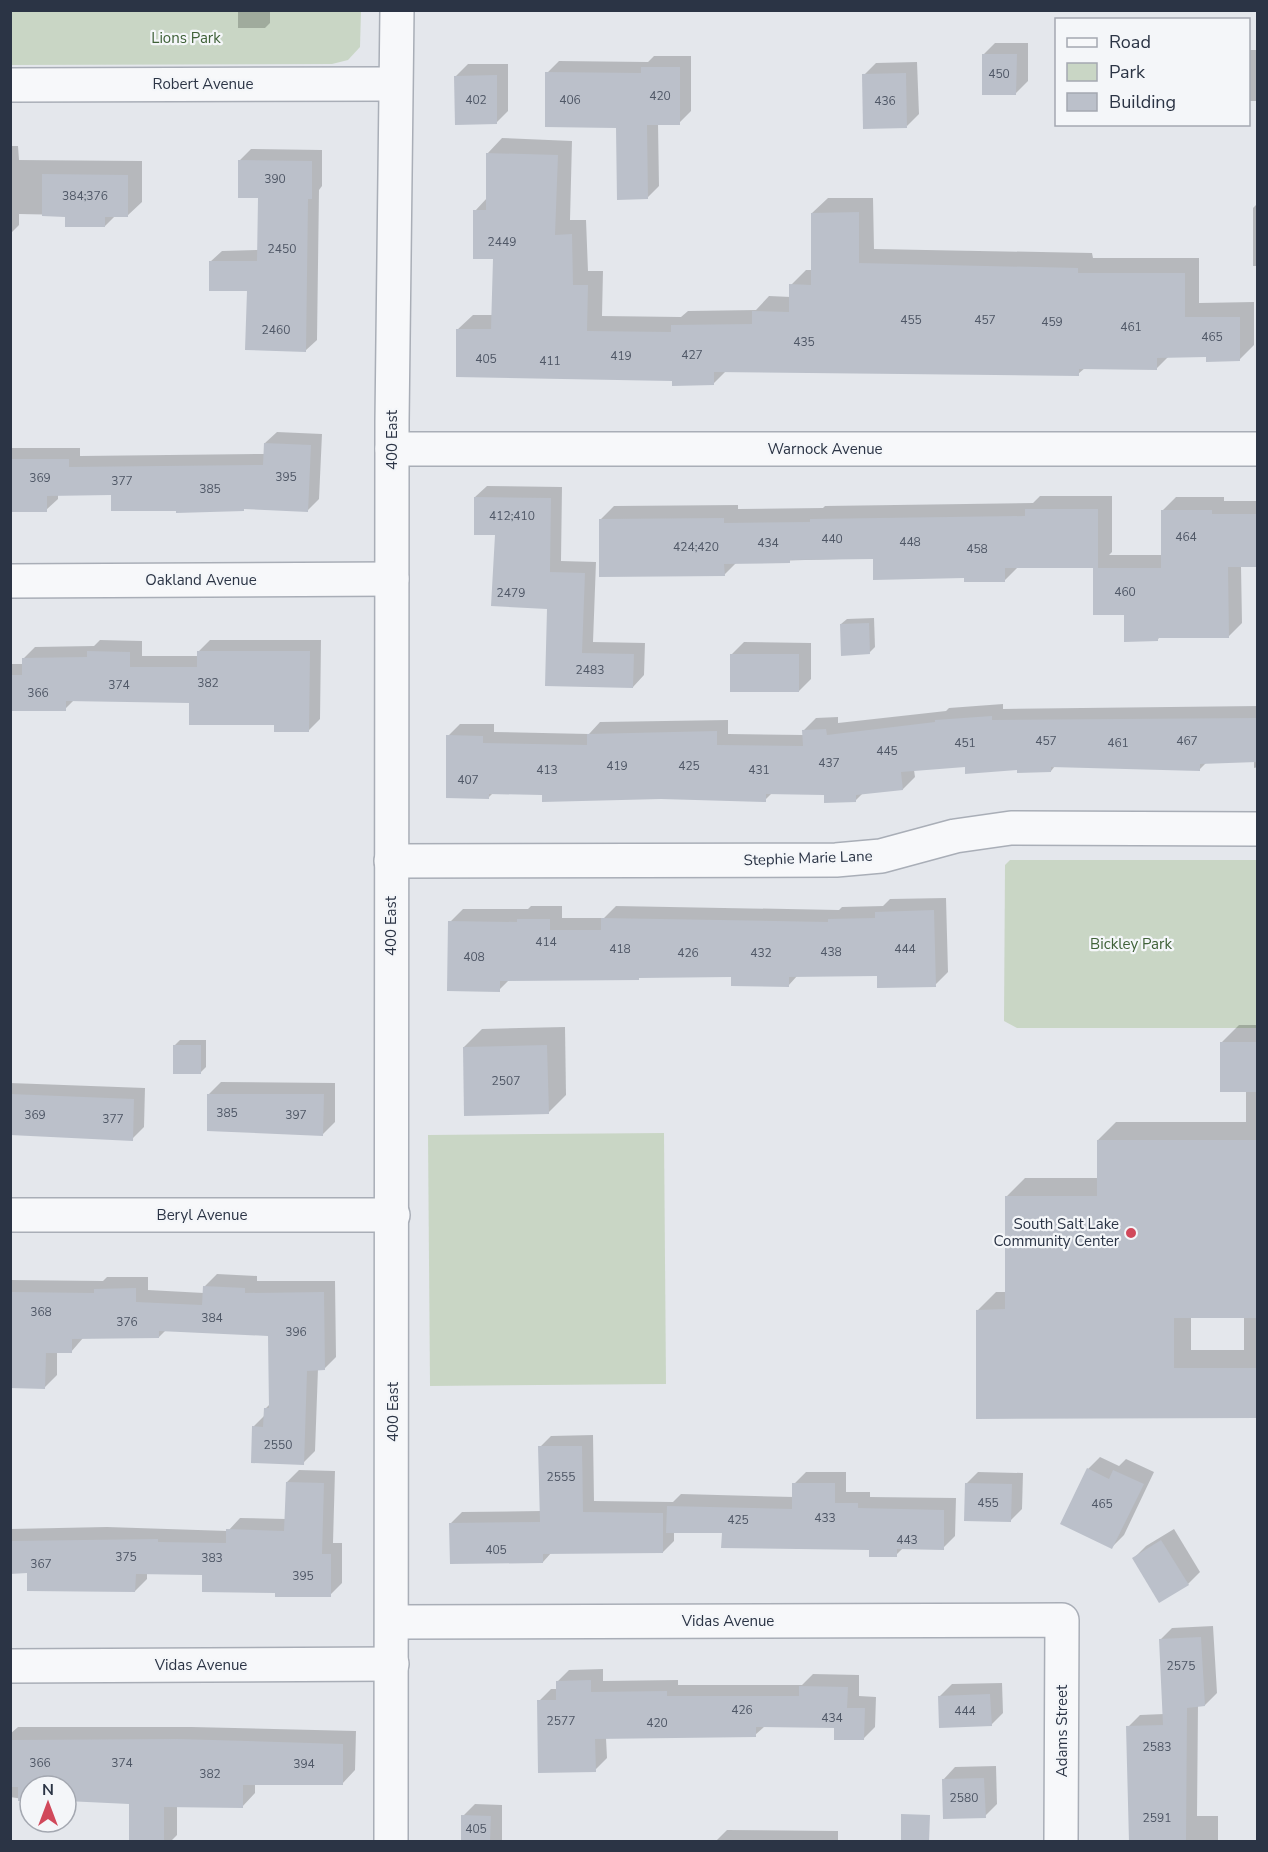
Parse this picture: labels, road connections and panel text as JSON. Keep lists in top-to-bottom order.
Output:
{
  "streets": {
    "street": [
      "Robert Avenue",
      "400 East",
      "Warnock Avenue",
      "Oakland Avenue",
      "Stephie Marie Lane",
      "Beryl Avenue",
      "Vidas Avenue",
      "Adams Street"
    ]
  },
  "crossings": [
    ["Robert Avenue", "400 East"],
    ["400 East", "Warnock Avenue"],
    ["400 East", "Oakland Avenue"],
    ["400 East", "Stephie Marie Lane"],
    ["400 East", "Beryl Avenue"],
    ["400 East", "Vidas Avenue"],
    ["Vidas Avenue", "Adams Street"]
  ],
  "parks": ["Lions Park", "Bickley Park"],
  "places": ["South Salt Lake Community Center"],
  "house_numbers": [
    "450",
    "420",
    "402",
    "406",
    "436",
    "390",
    "384;376",
    "2449",
    "2450",
    "455",
    "457",
    "459",
    "461",
    "2460",
    "465",
    "435",
    "427",
    "419",
    "405",
    "411",
    "395",
    "369",
    "377",
    "385",
    "412;410",
    "464",
    "440",
    "448",
    "434",
    "424;420",
    "458",
    "460",
    "2479",
    "2483",
    "382",
    "374",
    "366",
    "457",
    "467",
    "451",
    "461",
    "445",
    "437",
    "419",
    "425",
    "413",
    "431",
    "407",
    "414",
    "418",
    "444",
    "438",
    "426",
    "432",
    "408",
    "2507",
    "385",
    "369",
    "397",
    "377",
    "368",
    "384",
    "376",
    "396",
    "2550",
    "2555",
    "455",
    "465",
    "433",
    "425",
    "443",
    "405",
    "375",
    "383",
    "367",
    "395",
    "2575",
    "426",
    "444",
    "434",
    "2577",
    "420",
    "2583",
    "366",
    "374",
    "394",
    "382",
    "2580",
    "2591",
    "405"
  ],
  "legend": ["Road", "Park", "Building"],
  "north": "top"
}
